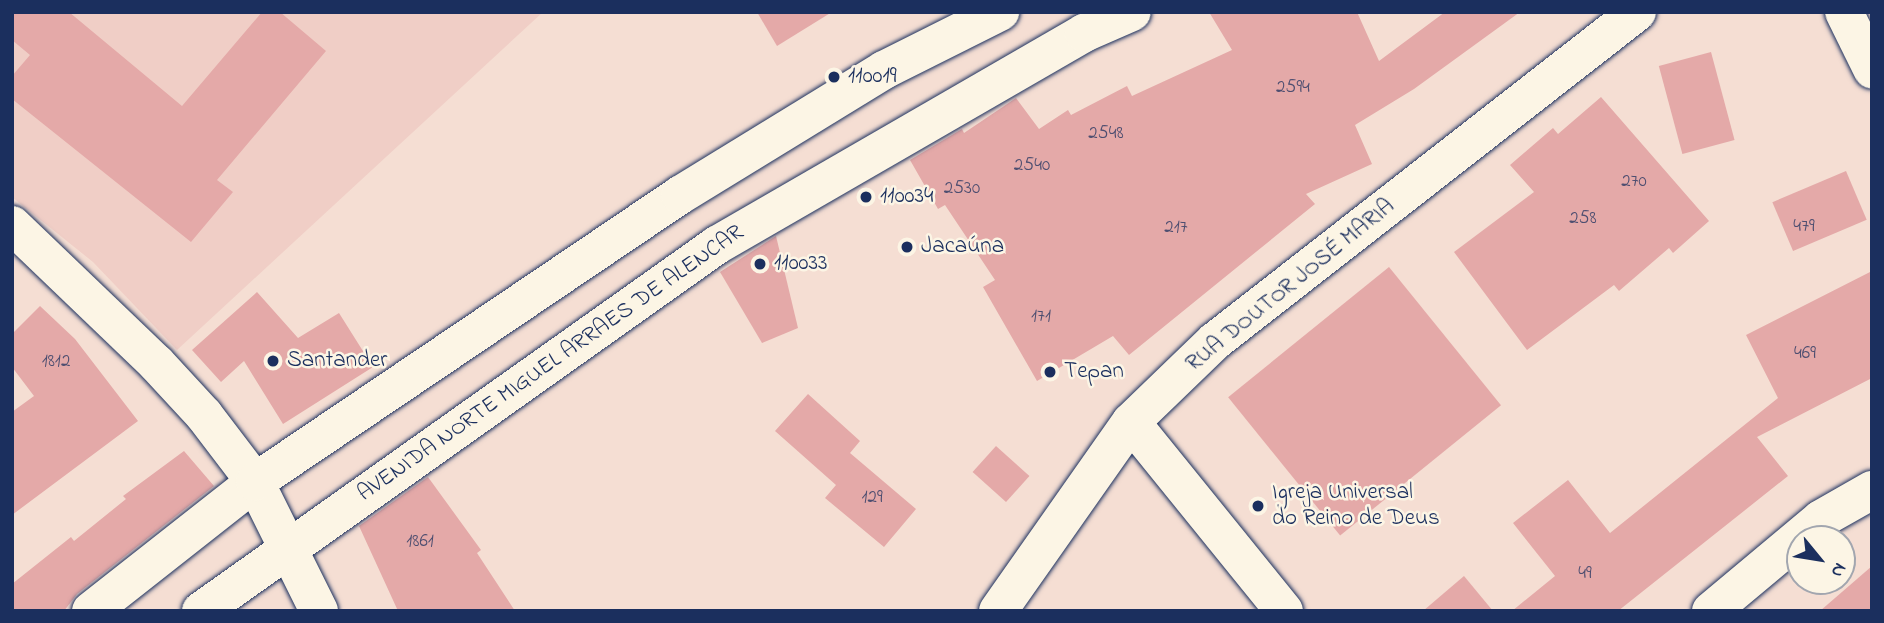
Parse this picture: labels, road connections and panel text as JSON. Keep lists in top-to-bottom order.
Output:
{
  "streets": {
    "main road": ["RUA DOUTOR JOSÉ MARIA", "AVENIDA NORTE MIGUEL ARRAES DE ALENCAR"]
  },
  "places": [
    "110019",
    "110034",
    "Jacaúna",
    "110033",
    "Santander",
    "Tepan",
    "Igreja Universal do Reino de Deus"
  ],
  "house_numbers": [
    "2594",
    "2548",
    "2540",
    "270",
    "2530",
    "258",
    "479",
    "217",
    "171",
    "469",
    "1812",
    "129",
    "1861",
    "49"
  ],
  "north": "bottom right"
}
